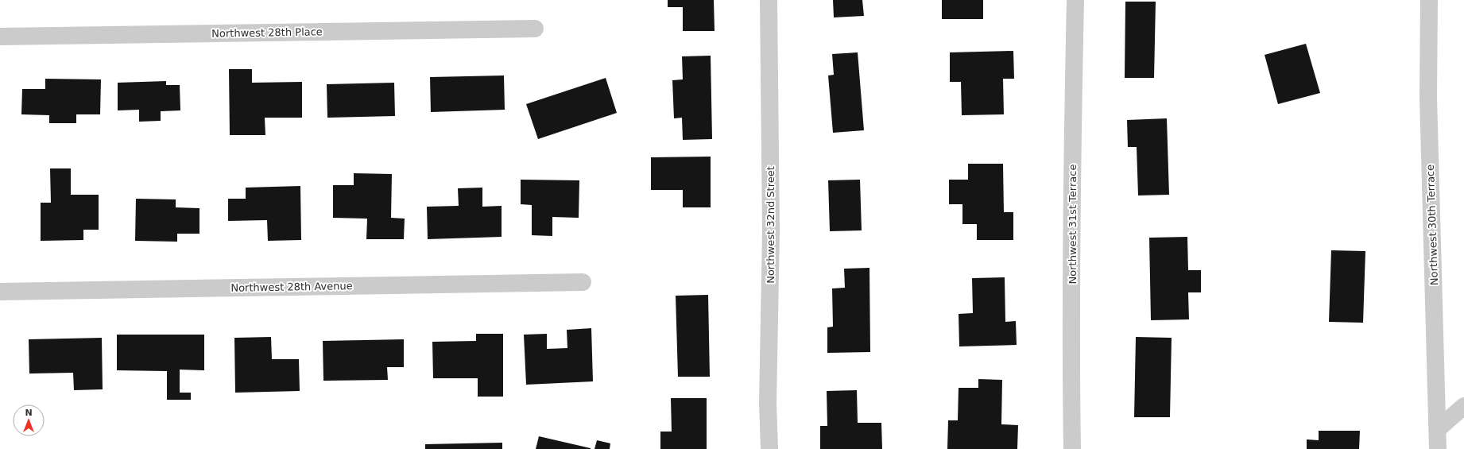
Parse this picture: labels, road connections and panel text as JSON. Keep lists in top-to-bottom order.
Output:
{
  "streets": {
    "street": [
      "Northwest 28th Place",
      "Northwest 31st Terrace",
      "Northwest 32nd Street",
      "Northwest 30th Terrace",
      "Northwest 28th Avenue"
    ]
  },
  "north": "top"
}
